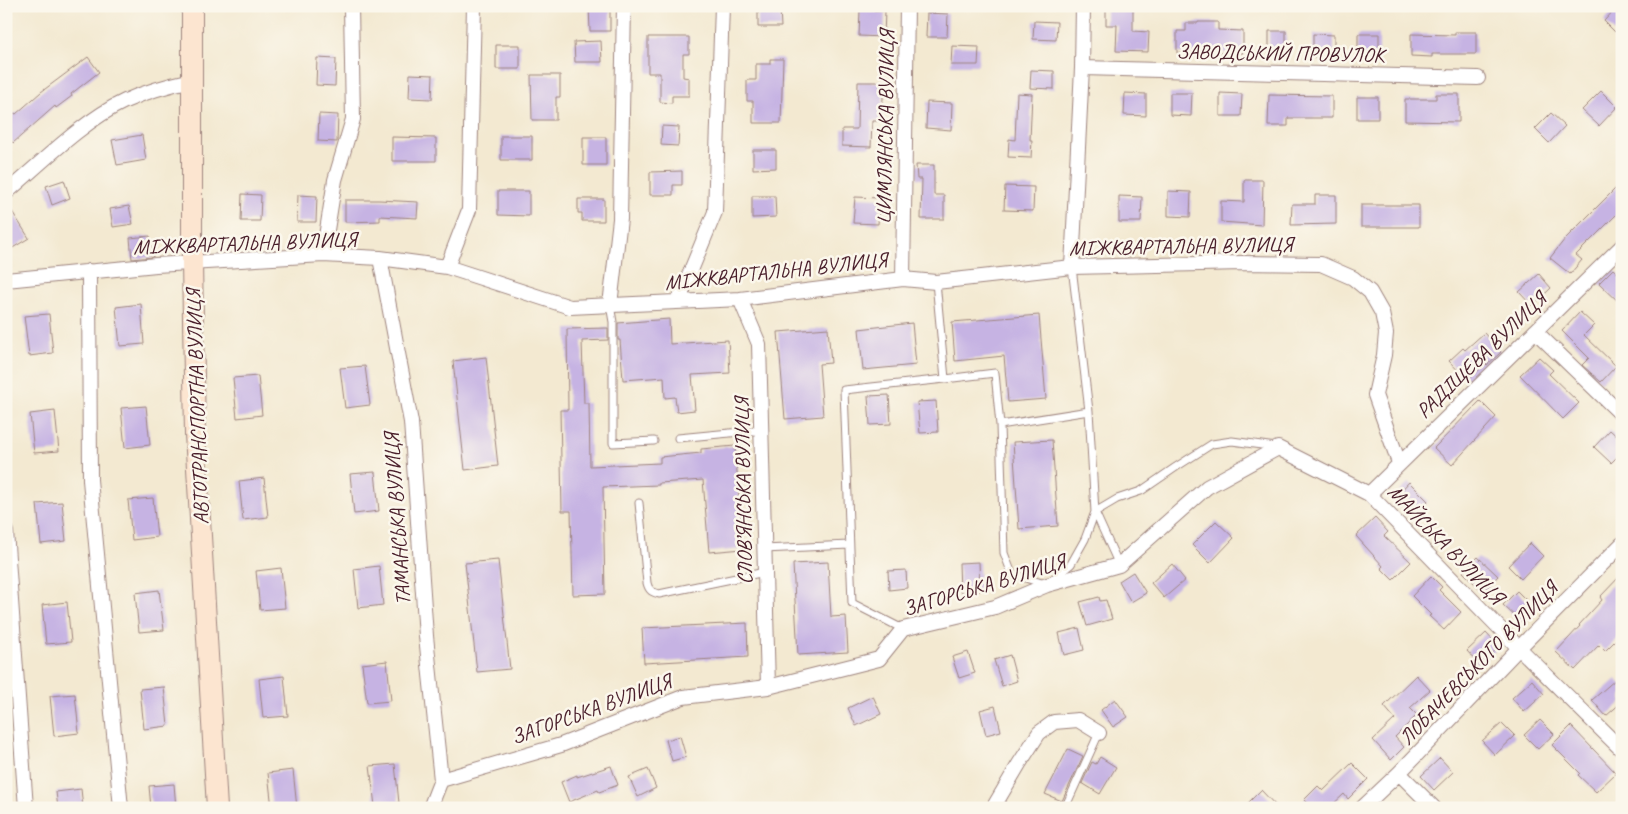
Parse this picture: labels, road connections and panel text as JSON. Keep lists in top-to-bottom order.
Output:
{
  "streets": {
    "main road": ["АВТОТРАНСПОРТНА ВУЛИЦЯ"],
    "street": [
      "ЗАВОДСЬКИЙ ПРОВУЛОК",
      "ЦИМЛЯНСЬКА ВУЛИЦЯ",
      "МІЖКВАРТАЛЬНА ВУЛИЦЯ",
      "РАДІЩЕВА ВУЛИЦЯ",
      "СЛОВ’ЯНСЬКА ВУЛИЦЯ",
      "ТАМАНСЬКА ВУЛИЦЯ",
      "МАЙСЬКА ВУЛИЦЯ",
      "ЗАГОРСЬКА ВУЛИЦЯ",
      "ЛОБАЧЕВСЬКОГО ВУЛИЦЯ"
    ]
  },
  "crossings": [
    ["ЦИМЛЯНСЬКА ВУЛИЦЯ", "МІЖКВАРТАЛЬНА ВУЛИЦЯ"],
    ["МІЖКВАРТАЛЬНА ВУЛИЦЯ", "РАДІЩЕВА ВУЛИЦЯ"],
    ["МІЖКВАРТАЛЬНА ВУЛИЦЯ", "АВТОТРАНСПОРТНА ВУЛИЦЯ"],
    ["МІЖКВАРТАЛЬНА ВУЛИЦЯ", "СЛОВ’ЯНСЬКА ВУЛИЦЯ"],
    ["МІЖКВАРТАЛЬНА ВУЛИЦЯ", "ТАМАНСЬКА ВУЛИЦЯ"],
    ["РАДІЩЕВА ВУЛИЦЯ", "МАЙСЬКА ВУЛИЦЯ"],
    ["СЛОВ’ЯНСЬКА ВУЛИЦЯ", "ЗАГОРСЬКА ВУЛИЦЯ"],
    ["ТАМАНСЬКА ВУЛИЦЯ", "ЗАГОРСЬКА ВУЛИЦЯ"],
    ["МАЙСЬКА ВУЛИЦЯ", "ЛОБАЧЕВСЬКОГО ВУЛИЦЯ"]
  ]
}
